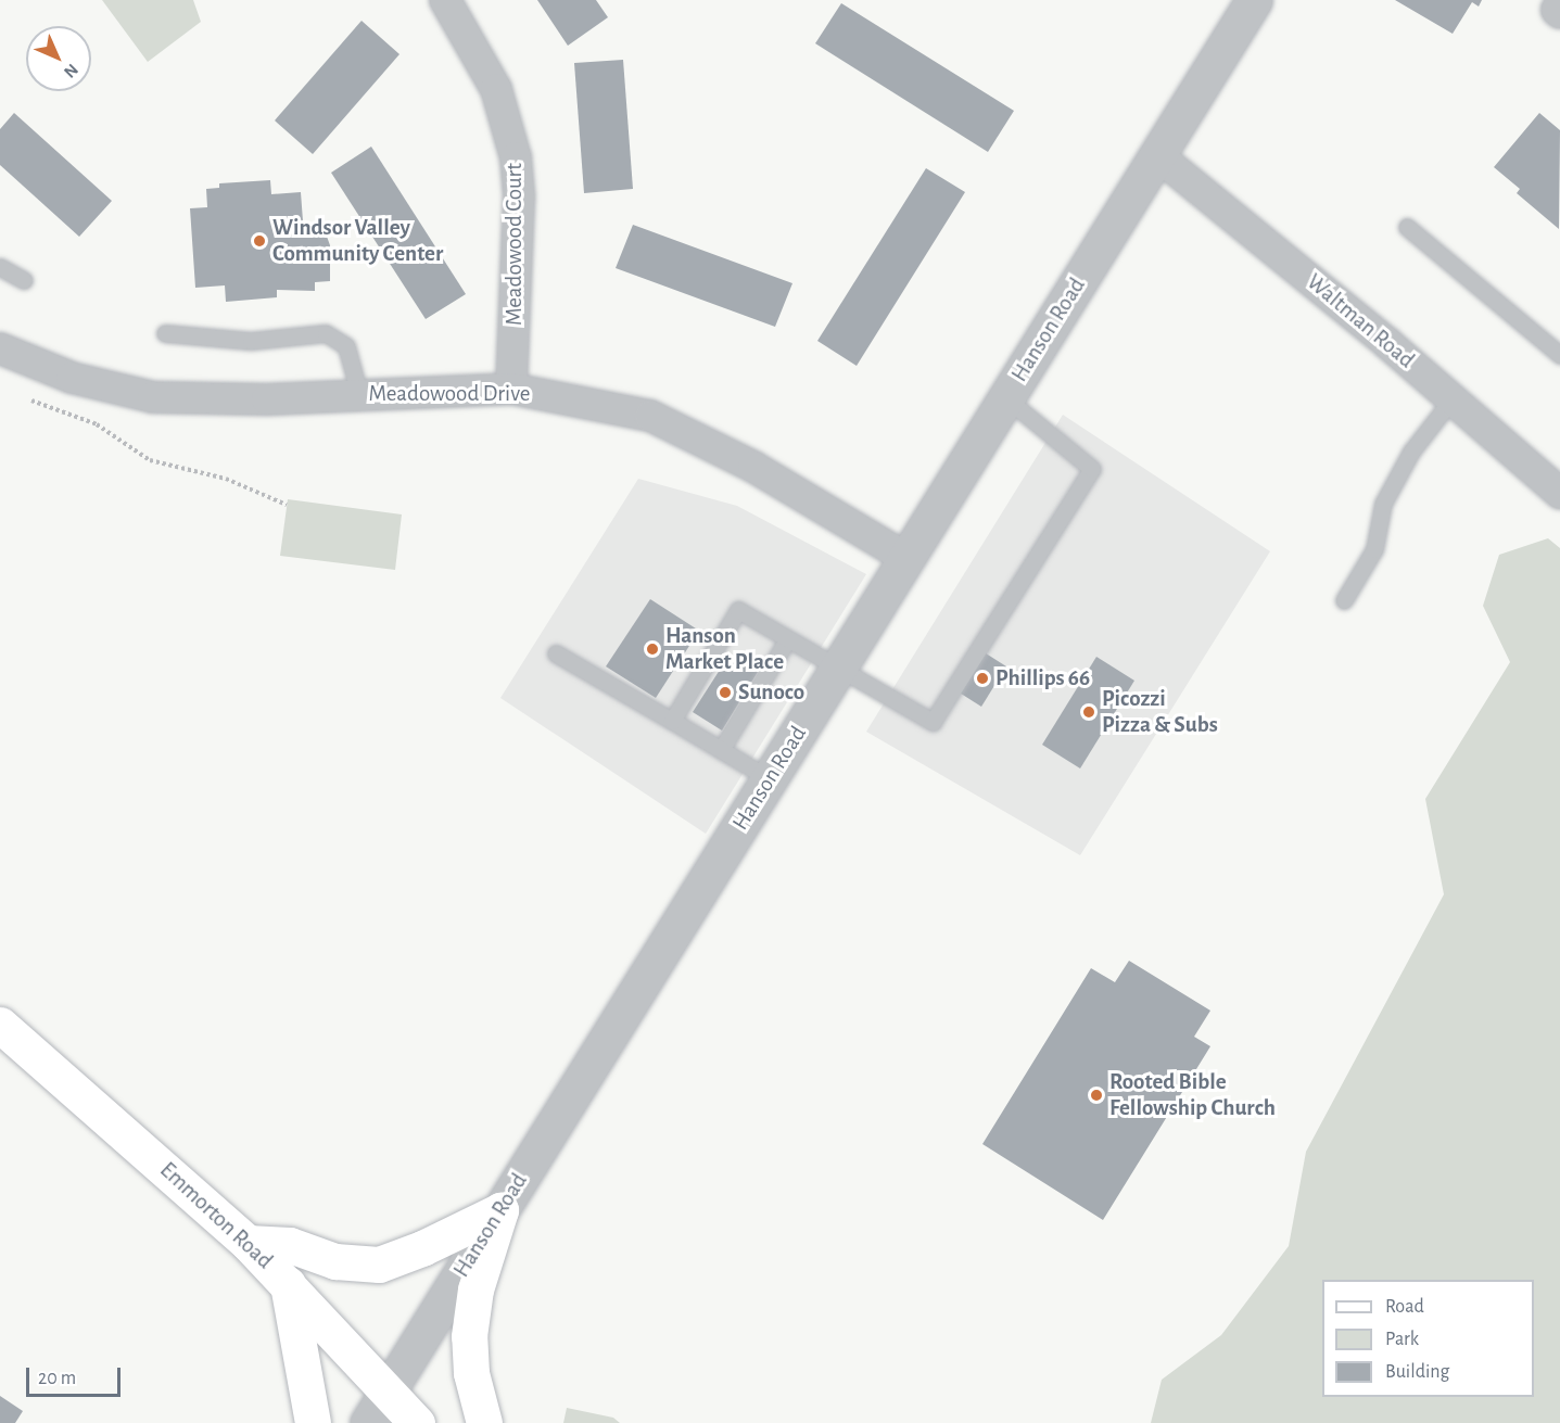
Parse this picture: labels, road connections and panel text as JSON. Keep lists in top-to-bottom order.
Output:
{
  "streets": {
    "main road": ["Emmorton Road"],
    "street": [
      "Meadowood Court",
      "Waltman Road",
      "Hanson Road",
      "Meadowood Drive"
    ]
  },
  "crossings": [
    ["Meadowood Court", "Meadowood Drive"],
    ["Waltman Road", "Hanson Road"],
    ["Hanson Road", "Meadowood Drive"],
    ["Hanson Road", "Emmorton Road"]
  ],
  "places": [
    "Windsor Valley Community Center",
    "Hanson Market Place",
    "Phillips 66",
    "Sunoco",
    "Picozzi Pizza & Subs",
    "Rooted Bible Fellowship Church"
  ],
  "legend": ["Road", "Park", "Building"],
  "scale_bar": "20 m",
  "north": "bottom right"
}
